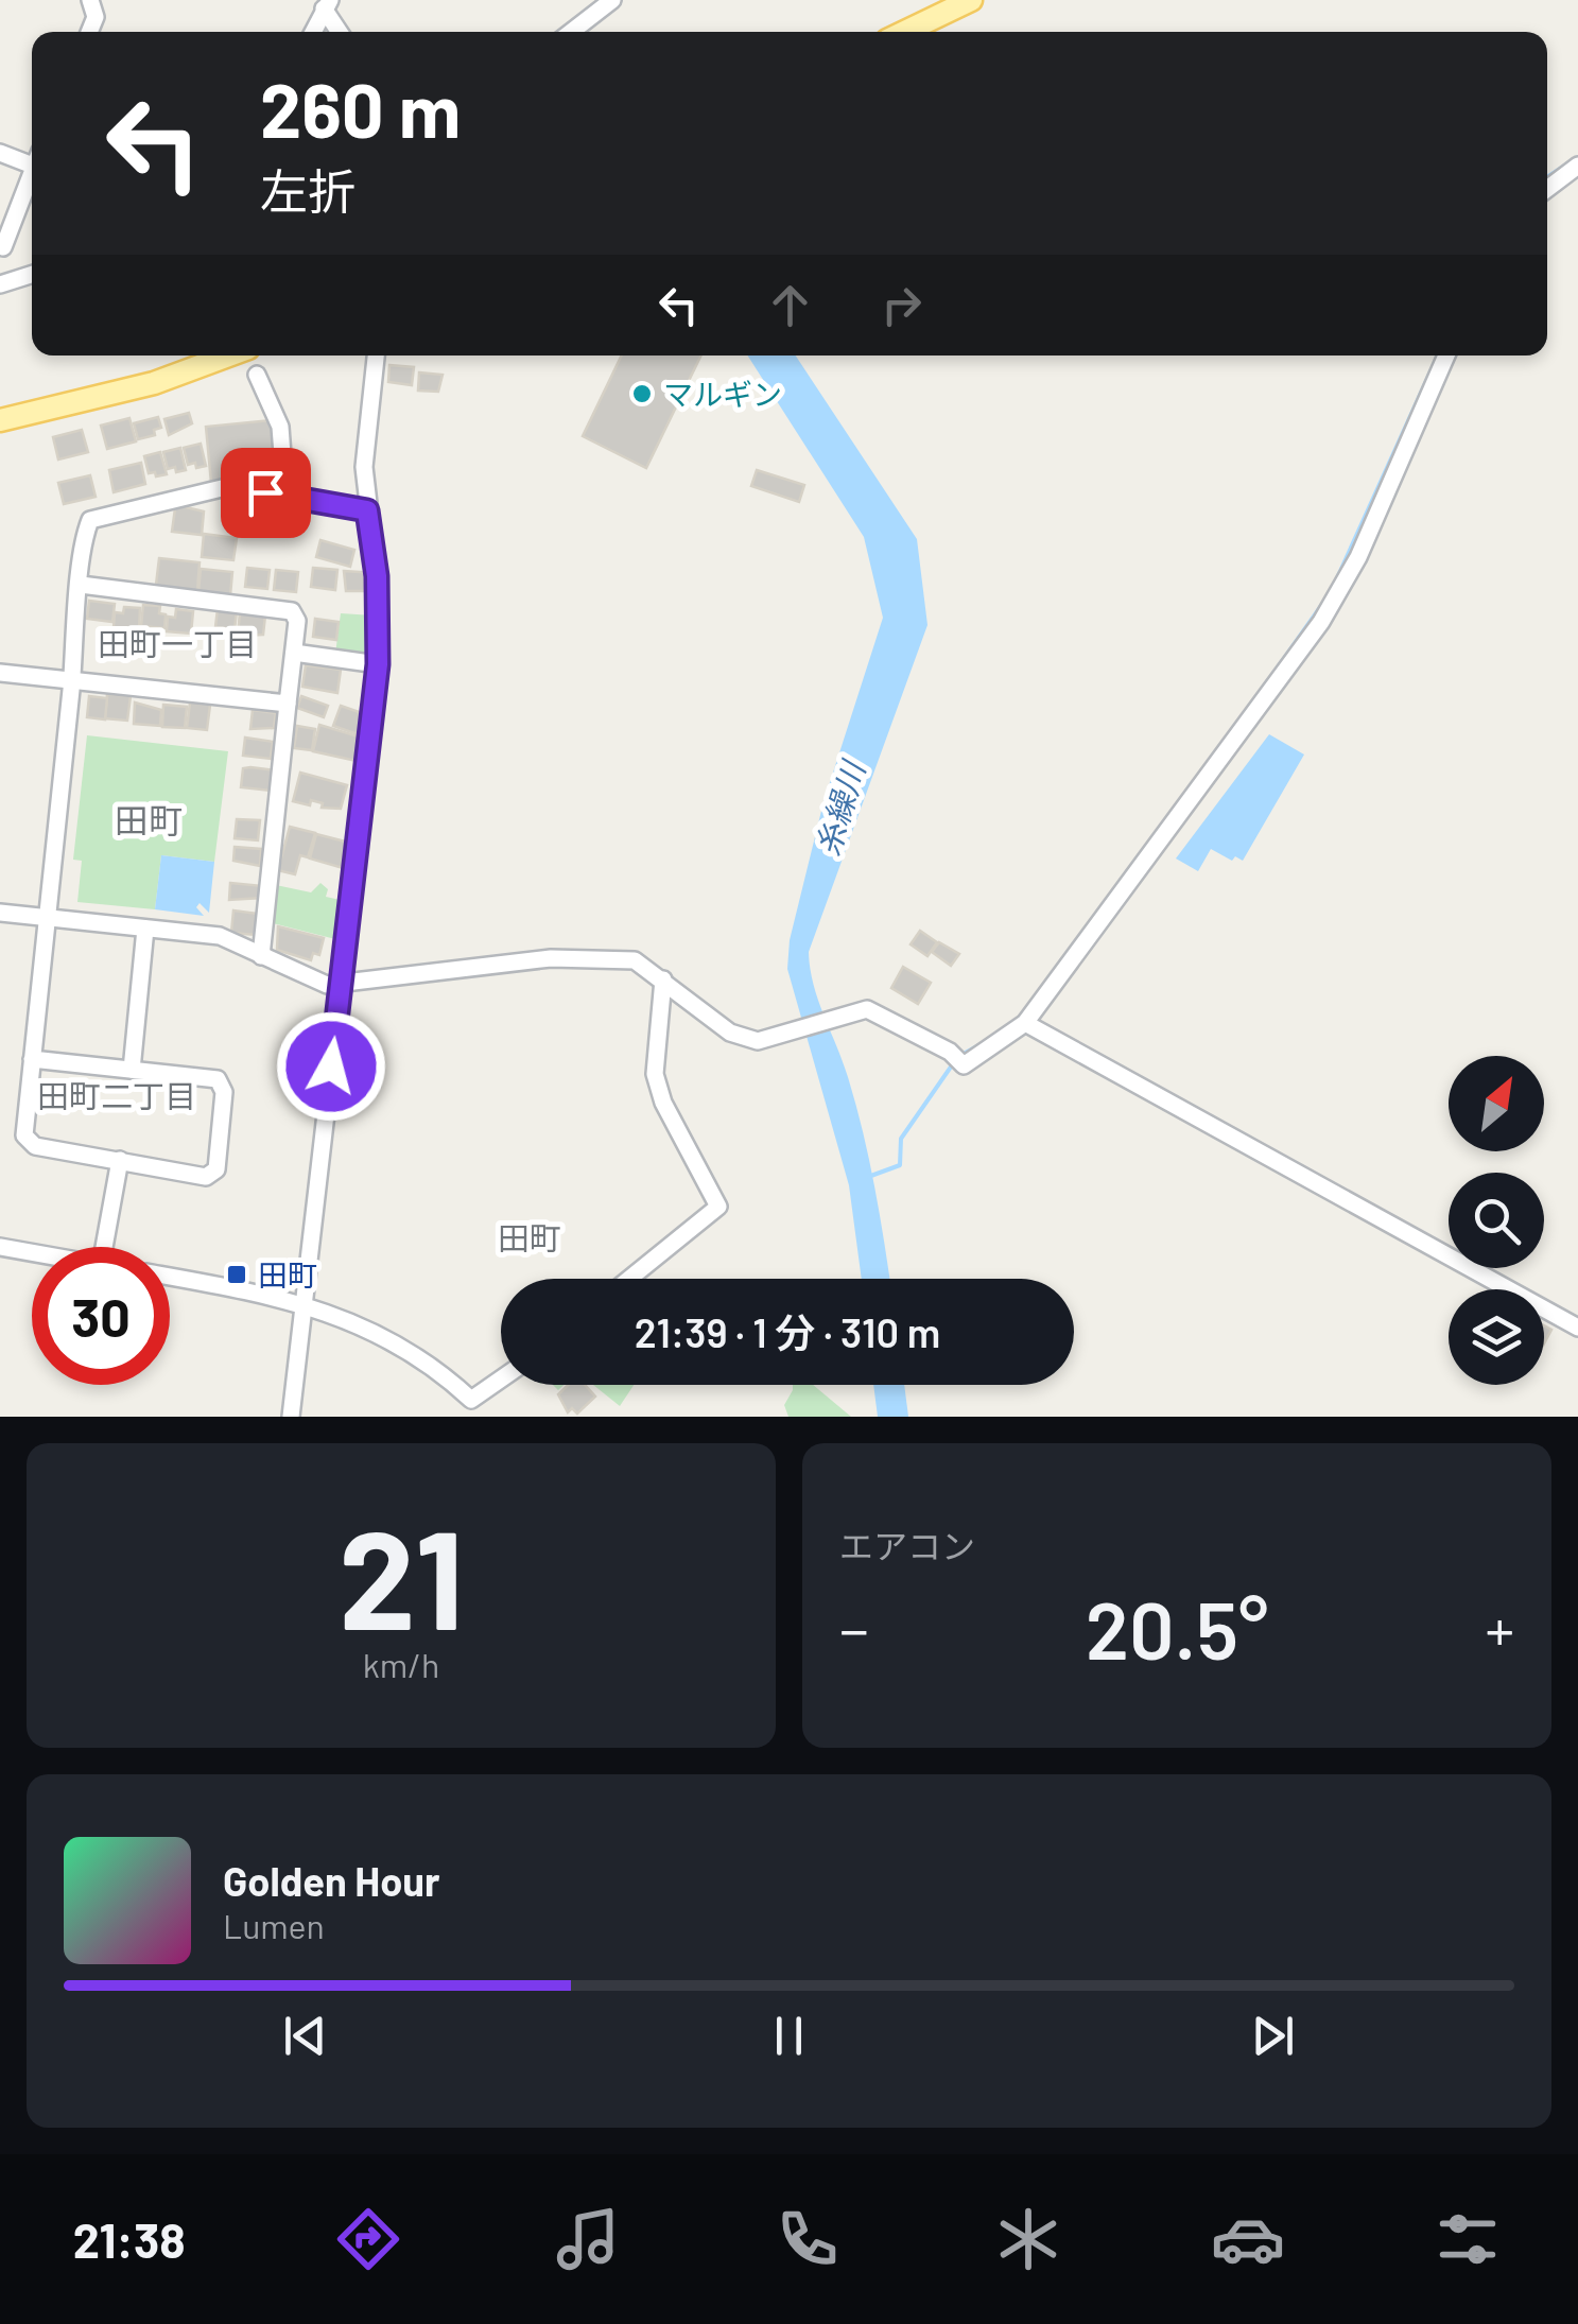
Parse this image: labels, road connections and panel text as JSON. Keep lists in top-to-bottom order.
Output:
{
  "districts": [
    "田町一丁目",
    "田町",
    "田町二丁目",
    "田町"
  ],
  "water": ["糸繰川"],
  "places": {
    "other": ["マルギン"],
    "transit": ["田町"]
  },
  "north": "top right",
  "page": {
    "turn": ["260 m", "左折"],
    "limit": "30",
    "trip": "21:39 · 1 分 · 310 m",
    "tile": [
      ["21", "km/h"],
      "エアコン"
    ],
    "heat": ["−", "20.5°", "+"],
    "song": ["Golden Hour", "Lumen"],
    "tabs": "21:38"
  }
}
